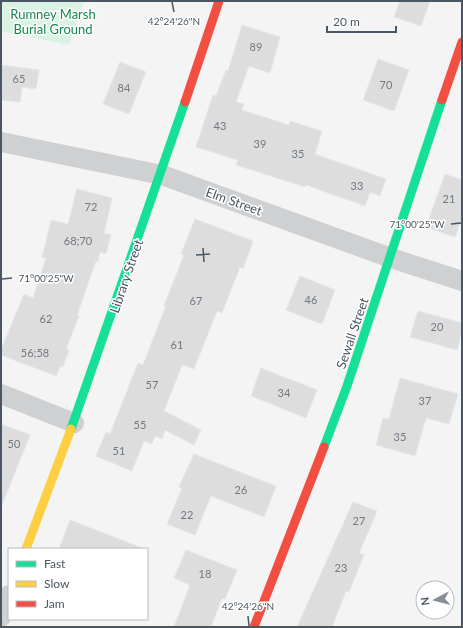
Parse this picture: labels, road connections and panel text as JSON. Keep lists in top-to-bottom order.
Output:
{
  "streets": {
    "street": ["Elm Street", "Library Street", "Sewall Street"]
  },
  "crossings": [
    ["Elm Street", "Library Street"],
    ["Elm Street", "Sewall Street"]
  ],
  "parks": ["Rumney Marsh Burial Ground"],
  "house_numbers": [
    "89",
    "65",
    "70",
    "84",
    "43",
    "39",
    "35",
    "33",
    "21",
    "72",
    "68;70",
    "46",
    "67",
    "62",
    "20",
    "61",
    "56;58",
    "57",
    "34",
    "37",
    "55",
    "35",
    "50",
    "51",
    "26",
    "22",
    "27",
    "23",
    "18"
  ],
  "legend": ["Fast", "Slow", "Jam"],
  "scale_bar": "20 m",
  "north": "left",
  "coordinates": ["42°24'26\"N", "71°00'25\"W"]
}
